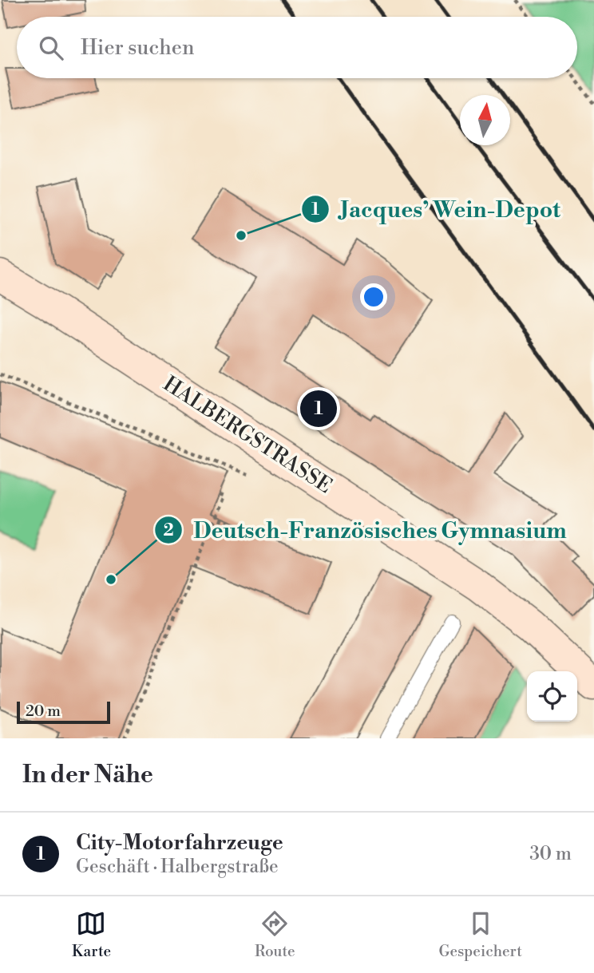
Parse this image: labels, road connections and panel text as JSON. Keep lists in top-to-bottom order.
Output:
{
  "streets": {
    "street": ["HALBERGSTRASSE"]
  },
  "places": ["Jacques’ Wein-Depot", "Deutsch-Französisches Gymnasium"],
  "scale_bar": "20 m",
  "north": "top",
  "page": {
    "search": "Hier suchen",
    "pins": "1",
    "scale": "20 m",
    "heading": "In der Nähe",
    "list": [
      {
        "mark": "1",
        "name": "City-Motorfahrzeuge",
        "note": "Geschäft · Halbergstraße",
        "value": "30 m"
      }
    ],
    "nav": ["Karte", "Route", "Gespeichert"]
  }
}
